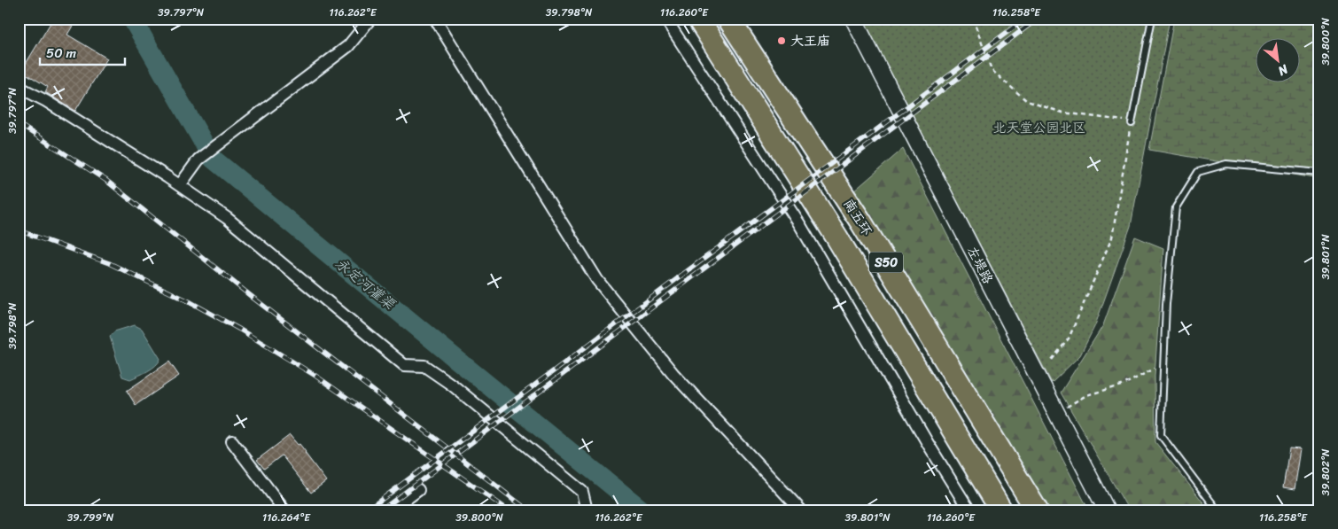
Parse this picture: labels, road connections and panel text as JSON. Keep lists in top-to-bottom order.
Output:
{
  "streets": {
    "highway": ["南五环", "S50"],
    "main road": ["左堤路"]
  },
  "water": ["永定河灌渠"],
  "parks": ["北天堂公园北区"],
  "places": ["大王庙"],
  "scale_bar": "50 m",
  "north": "bottom right",
  "coordinates": [
    "39.797°N",
    "116.262°E",
    "39.798°N",
    "116.260°E",
    "116.258°E",
    "39.800°N",
    "39.801°N",
    "39.802°N",
    "39.799°N",
    "116.264°E"
  ]
}
